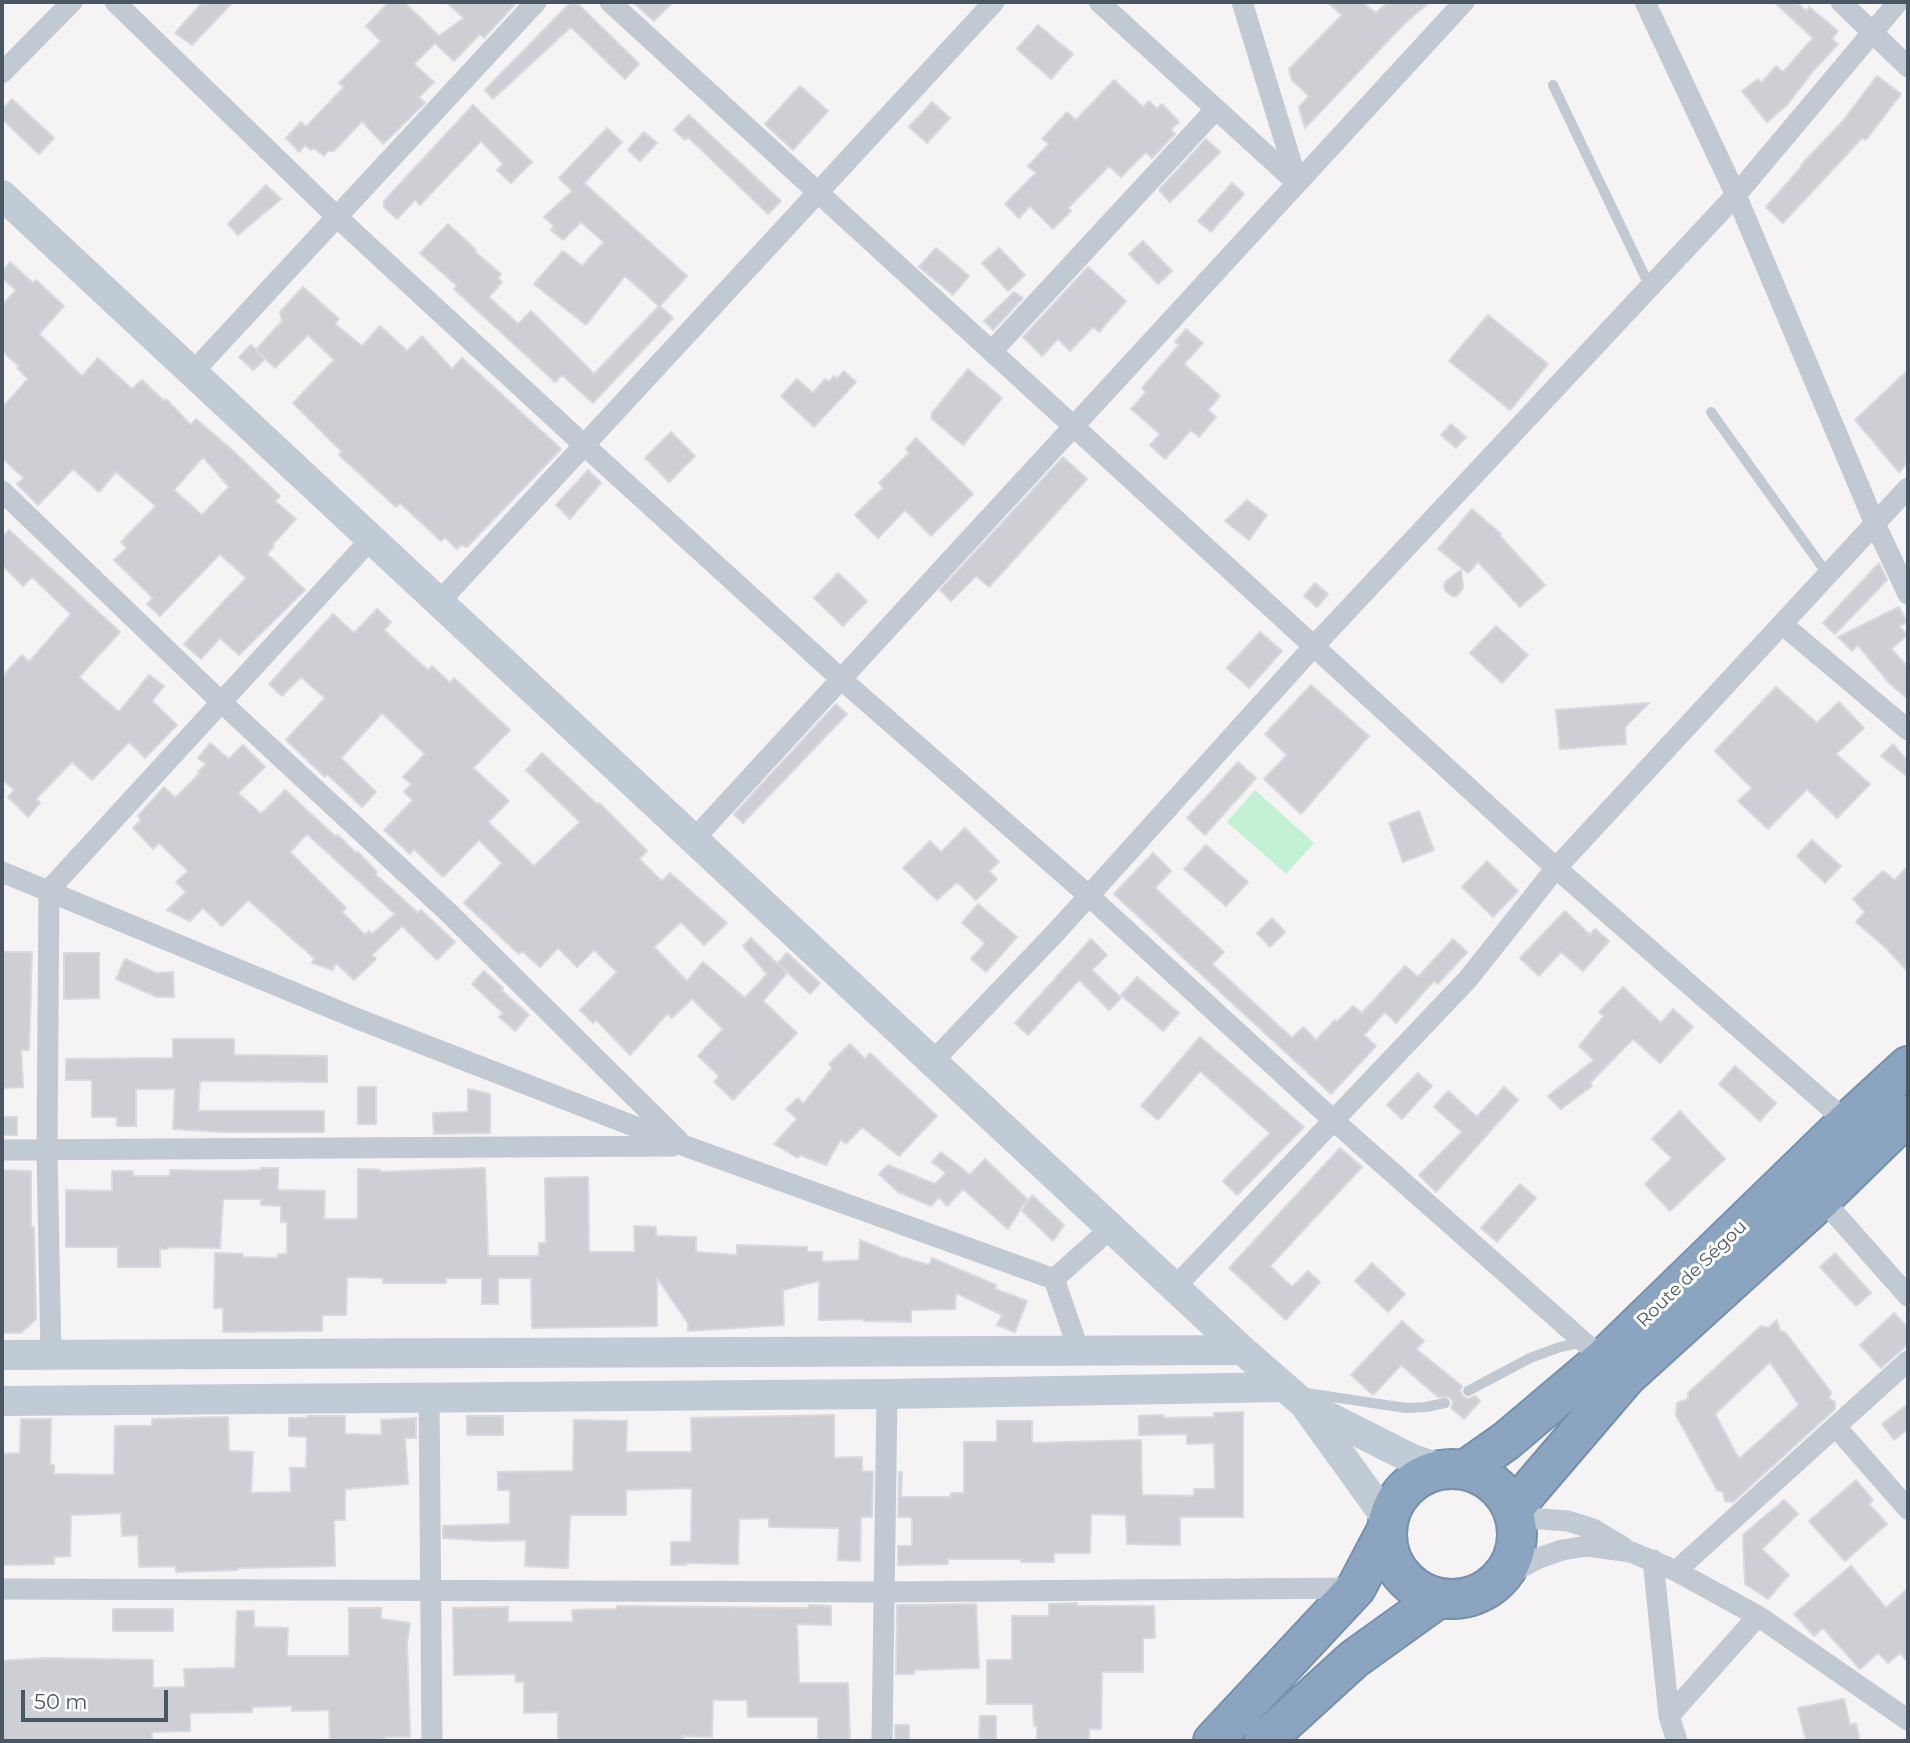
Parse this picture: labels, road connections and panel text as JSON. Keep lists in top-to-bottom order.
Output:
{
  "streets": {
    "highway": ["Route de Ségou"]
  },
  "scale_bar": "50 m"
}
